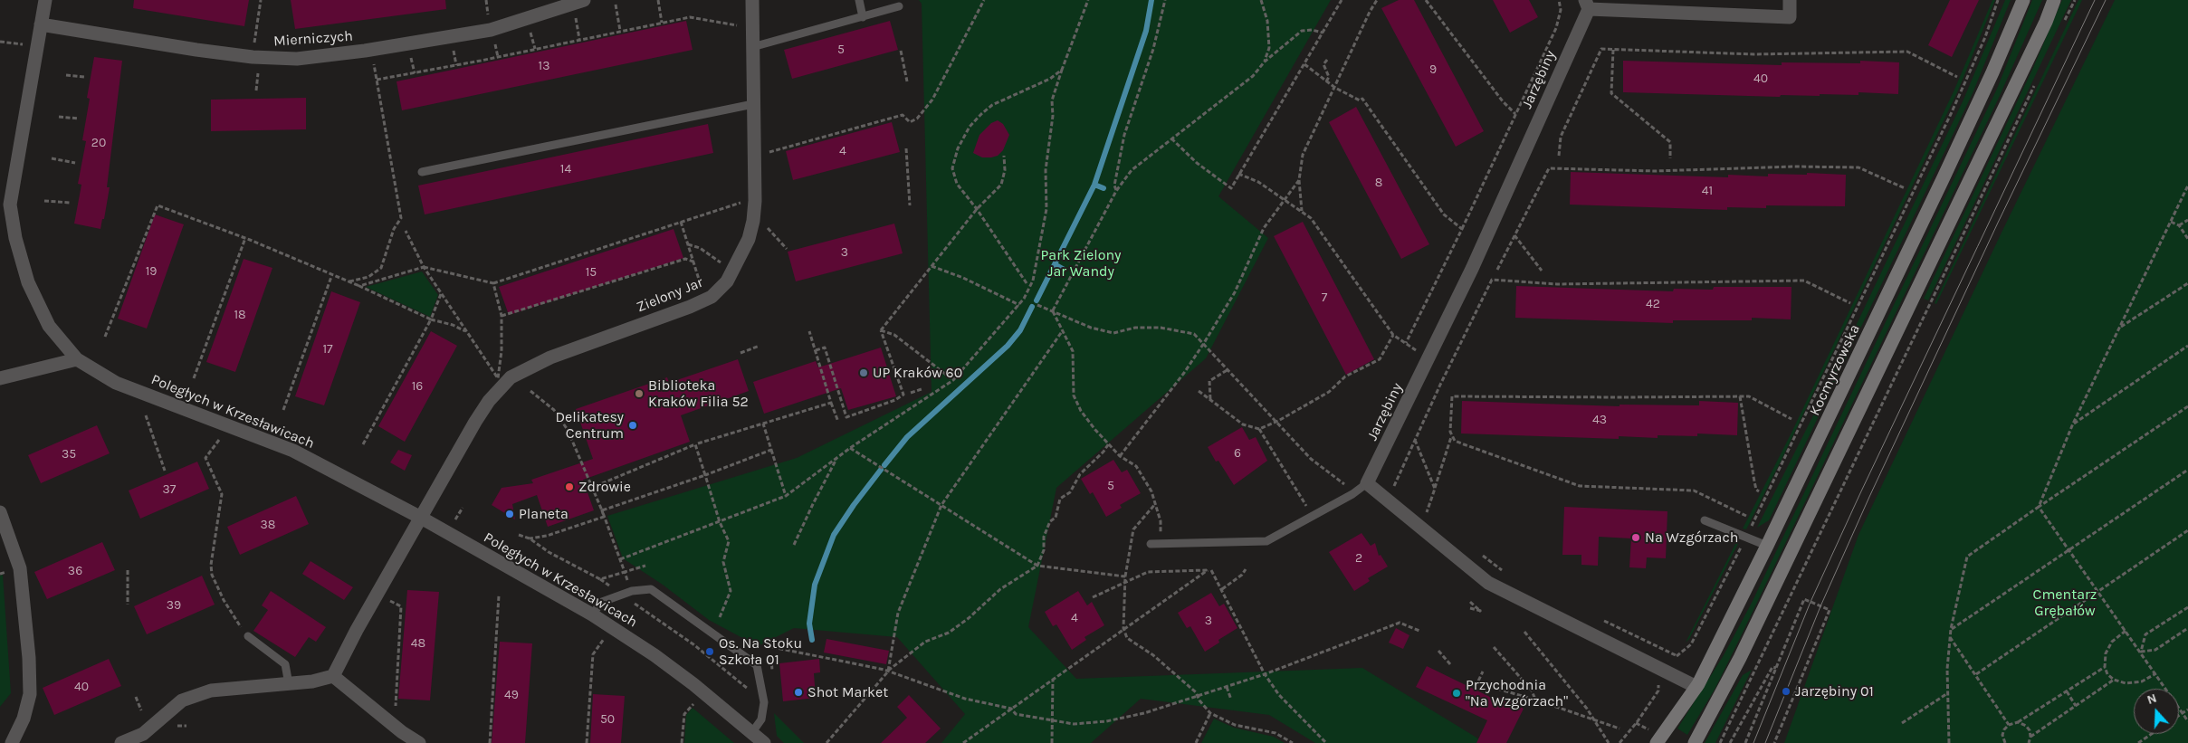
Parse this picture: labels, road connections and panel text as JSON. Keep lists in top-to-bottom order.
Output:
{
  "streets": {
    "main road": ["Kocmyrzowska"],
    "street": [
      "Mierniczych",
      "Jarzębiny",
      "Zielony Jar",
      "Poległych w Krzesławicach"
    ]
  },
  "crossings": [
    ["Mierniczych", "Poległych w Krzesławicach"],
    ["Zielony Jar", "Poległych w Krzesławicach"]
  ],
  "parks": ["Park Zielony Jar Wandy", "Cmentarz Grębałów"],
  "places": [
    "UP Kraków 60",
    "Biblioteka Kraków Filia 52",
    "Delikatesy Centrum",
    "Zdrowie",
    "Planeta",
    "Na Wzgórzach",
    "Os. Na Stoku Szkoła 01",
    "Jarzębiny 01",
    "Shot Market",
    "Przychodnia \"Na Wzgórzach\""
  ],
  "house_numbers": [
    "5",
    "13",
    "9",
    "40",
    "20",
    "4",
    "14",
    "8",
    "41",
    "3",
    "19",
    "15",
    "7",
    "42",
    "18",
    "17",
    "16",
    "43",
    "6",
    "35",
    "5",
    "37",
    "38",
    "2",
    "36",
    "39",
    "4",
    "3",
    "48",
    "40",
    "49",
    "50"
  ],
  "north": "top"
}
